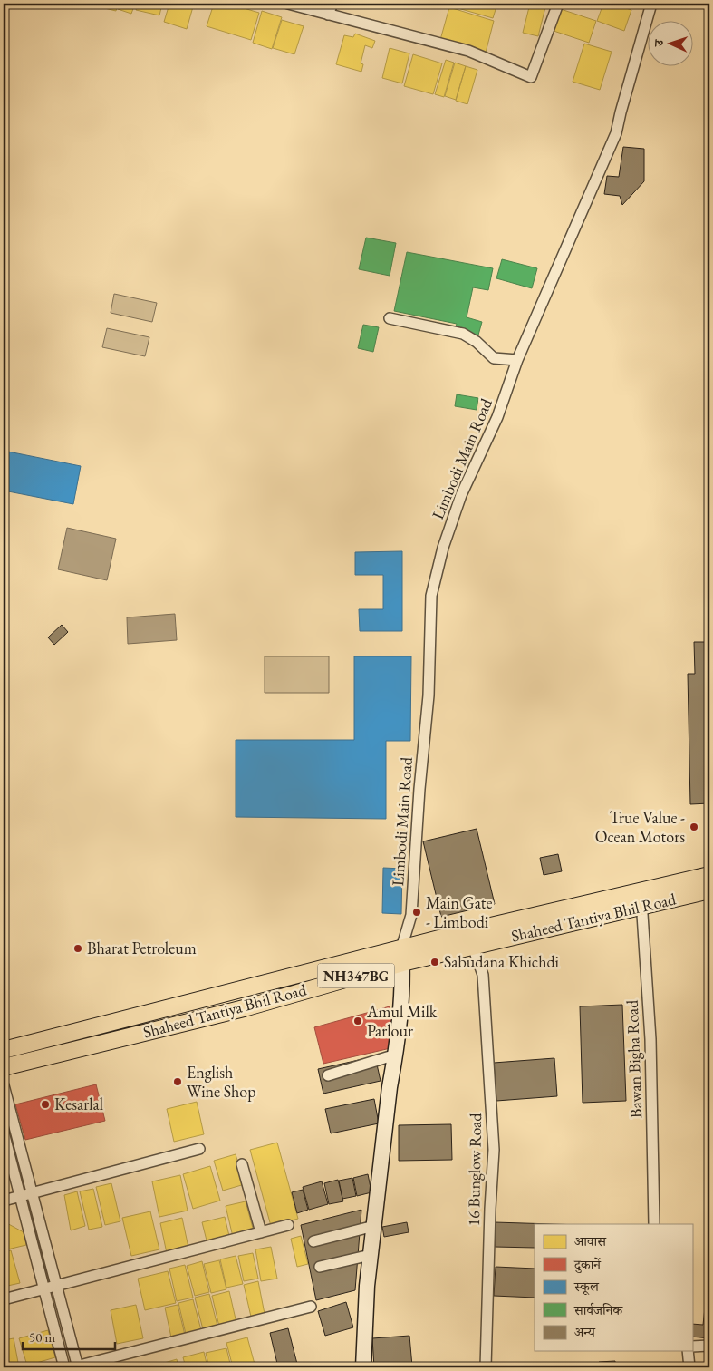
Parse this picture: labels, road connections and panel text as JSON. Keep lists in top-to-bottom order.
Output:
{
  "streets": {
    "main road": ["Shaheed Tantiya Bhil Road", "NH347BG"],
    "street": ["Limbodi Main Road", "Bawan Bigha Road", "16 Bunglow Road"]
  },
  "crossings": [
    ["Limbodi Main Road", "Shaheed Tantiya Bhil Road"],
    ["Shaheed Tantiya Bhil Road", "Bawan Bigha Road"],
    ["Shaheed Tantiya Bhil Road", "16 Bunglow Road"]
  ],
  "places": [
    "True Value - Ocean Motors",
    "Main Gate - Limbodi",
    "Bharat Petroleum",
    "Sabudana Khichdi",
    "Amul Milk Parlour",
    "English Wine Shop",
    "Kesarlal"
  ],
  "legend": [
    "आवास",
    "दुकानें",
    "स्कूल",
    "सार्वजनिक",
    "अन्य"
  ],
  "scale_bar": "50 m",
  "north": "left"
}
